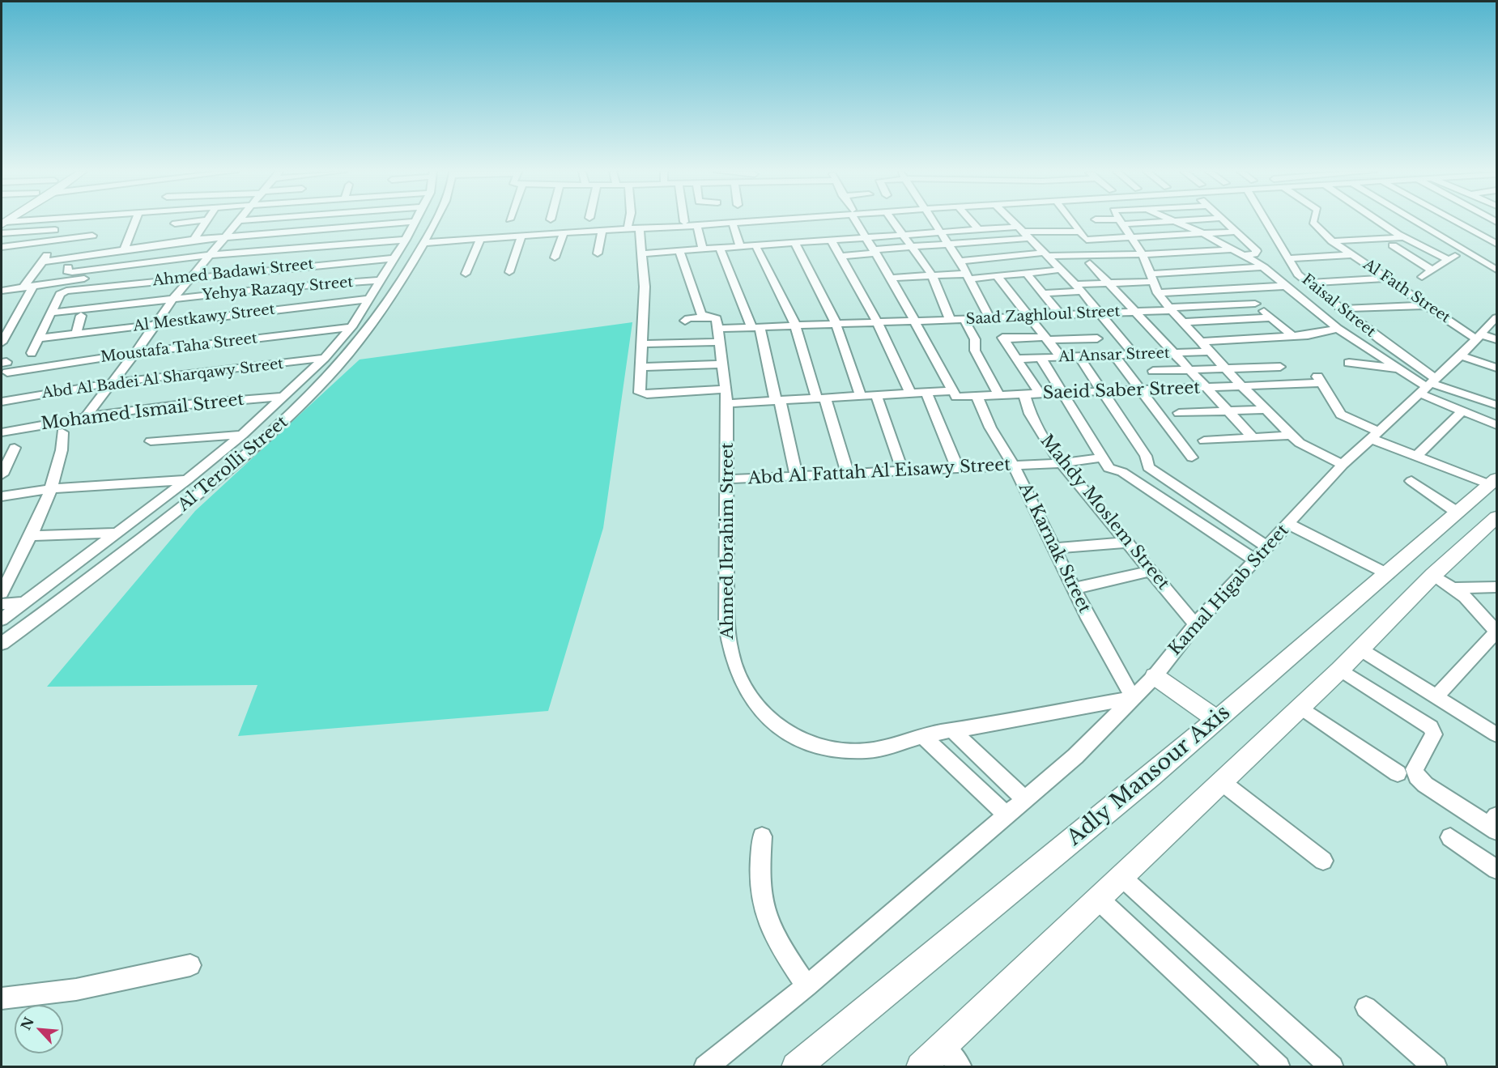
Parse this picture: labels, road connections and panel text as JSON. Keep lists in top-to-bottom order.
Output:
{
  "streets": {
    "main road": ["Adly Mansour Axis"],
    "street": [
      "Ahmed Badawi Street",
      "Yehya Razaqy Street",
      "Al Fath Street",
      "Faisal Street",
      "Saad Zaghloul Street",
      "Al Mestkawy Street",
      "Moustafa Taha Street",
      "Al Ansar Street",
      "Abd Al Badei Al Sharqawy Street",
      "Saeid Saber Street",
      "Mohamed Ismail Street",
      "Al Terolli Street",
      "Abd Al Fattah Al Eisawy Street",
      "Mahdy Moslem Street",
      "Ahmed Ibrahim Street",
      "Al Karnak Street",
      "Kamal Higab Street"
    ]
  },
  "crossings": [
    ["Ahmed Badawi Street", "Yehya Razaqy Street"],
    ["Ahmed Badawi Street", "Al Terolli Street"],
    ["Yehya Razaqy Street", "Al Terolli Street"],
    ["Faisal Street", "Kamal Higab Street"],
    ["Saad Zaghloul Street", "Ahmed Ibrahim Street"],
    ["Al Mestkawy Street", "Al Terolli Street"],
    ["Moustafa Taha Street", "Al Terolli Street"],
    ["Abd Al Badei Al Sharqawy Street", "Al Terolli Street"],
    ["Saeid Saber Street", "Mahdy Moslem Street"],
    ["Saeid Saber Street", "Ahmed Ibrahim Street"],
    ["Saeid Saber Street", "Al Karnak Street"],
    ["Saeid Saber Street", "Kamal Higab Street"],
    ["Mohamed Ismail Street", "Al Terolli Street"],
    ["Abd Al Fattah Al Eisawy Street", "Mahdy Moslem Street"],
    ["Abd Al Fattah Al Eisawy Street", "Ahmed Ibrahim Street"],
    ["Abd Al Fattah Al Eisawy Street", "Al Karnak Street"],
    ["Mahdy Moslem Street", "Kamal Higab Street"],
    ["Ahmed Ibrahim Street", "Al Karnak Street"],
    ["Ahmed Ibrahim Street", "Kamal Higab Street"],
    ["Al Karnak Street", "Kamal Higab Street"]
  ],
  "north": "top left"
}
